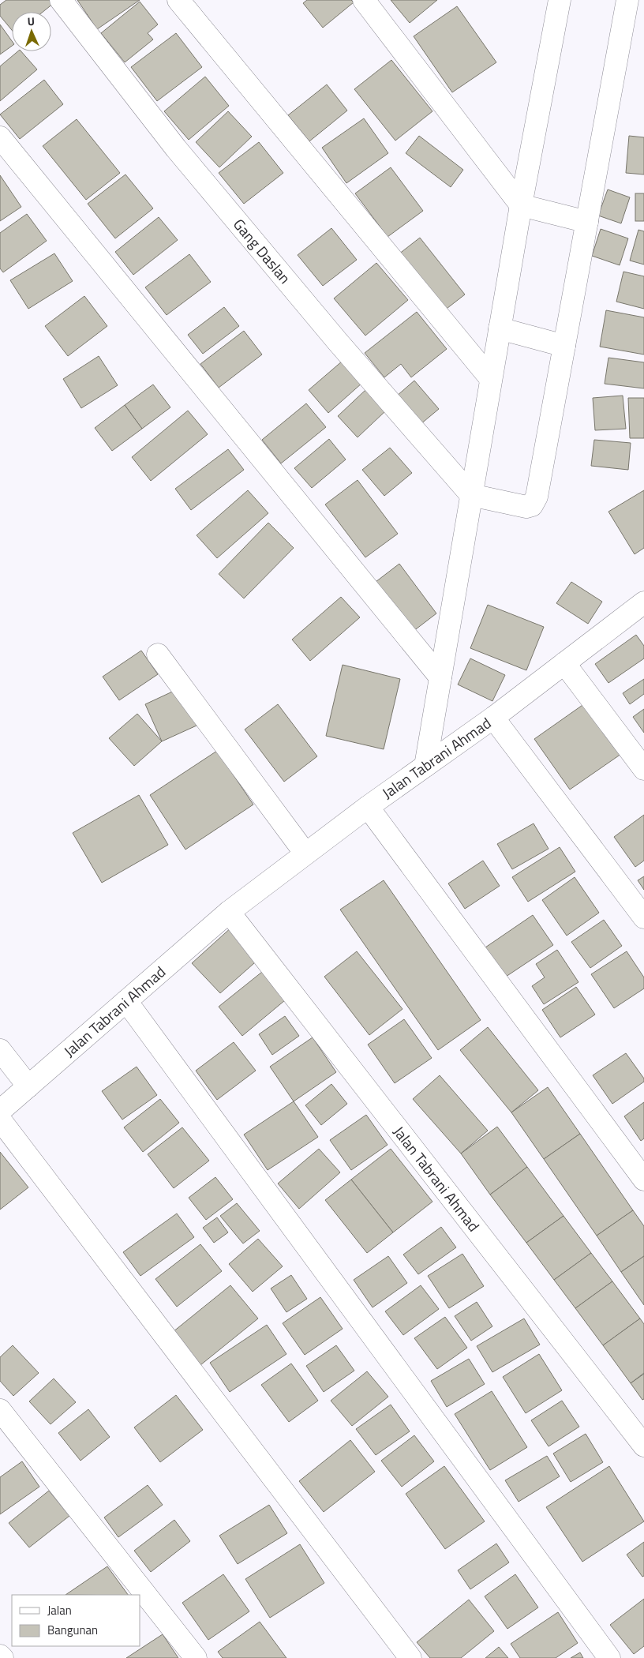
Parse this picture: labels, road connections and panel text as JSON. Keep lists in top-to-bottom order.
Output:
{
  "streets": {
    "street": ["Gang Daslan", "Jalan Tabrani Ahmad"]
  },
  "legend": ["Jalan", "Bangunan"],
  "north": "top"
}
